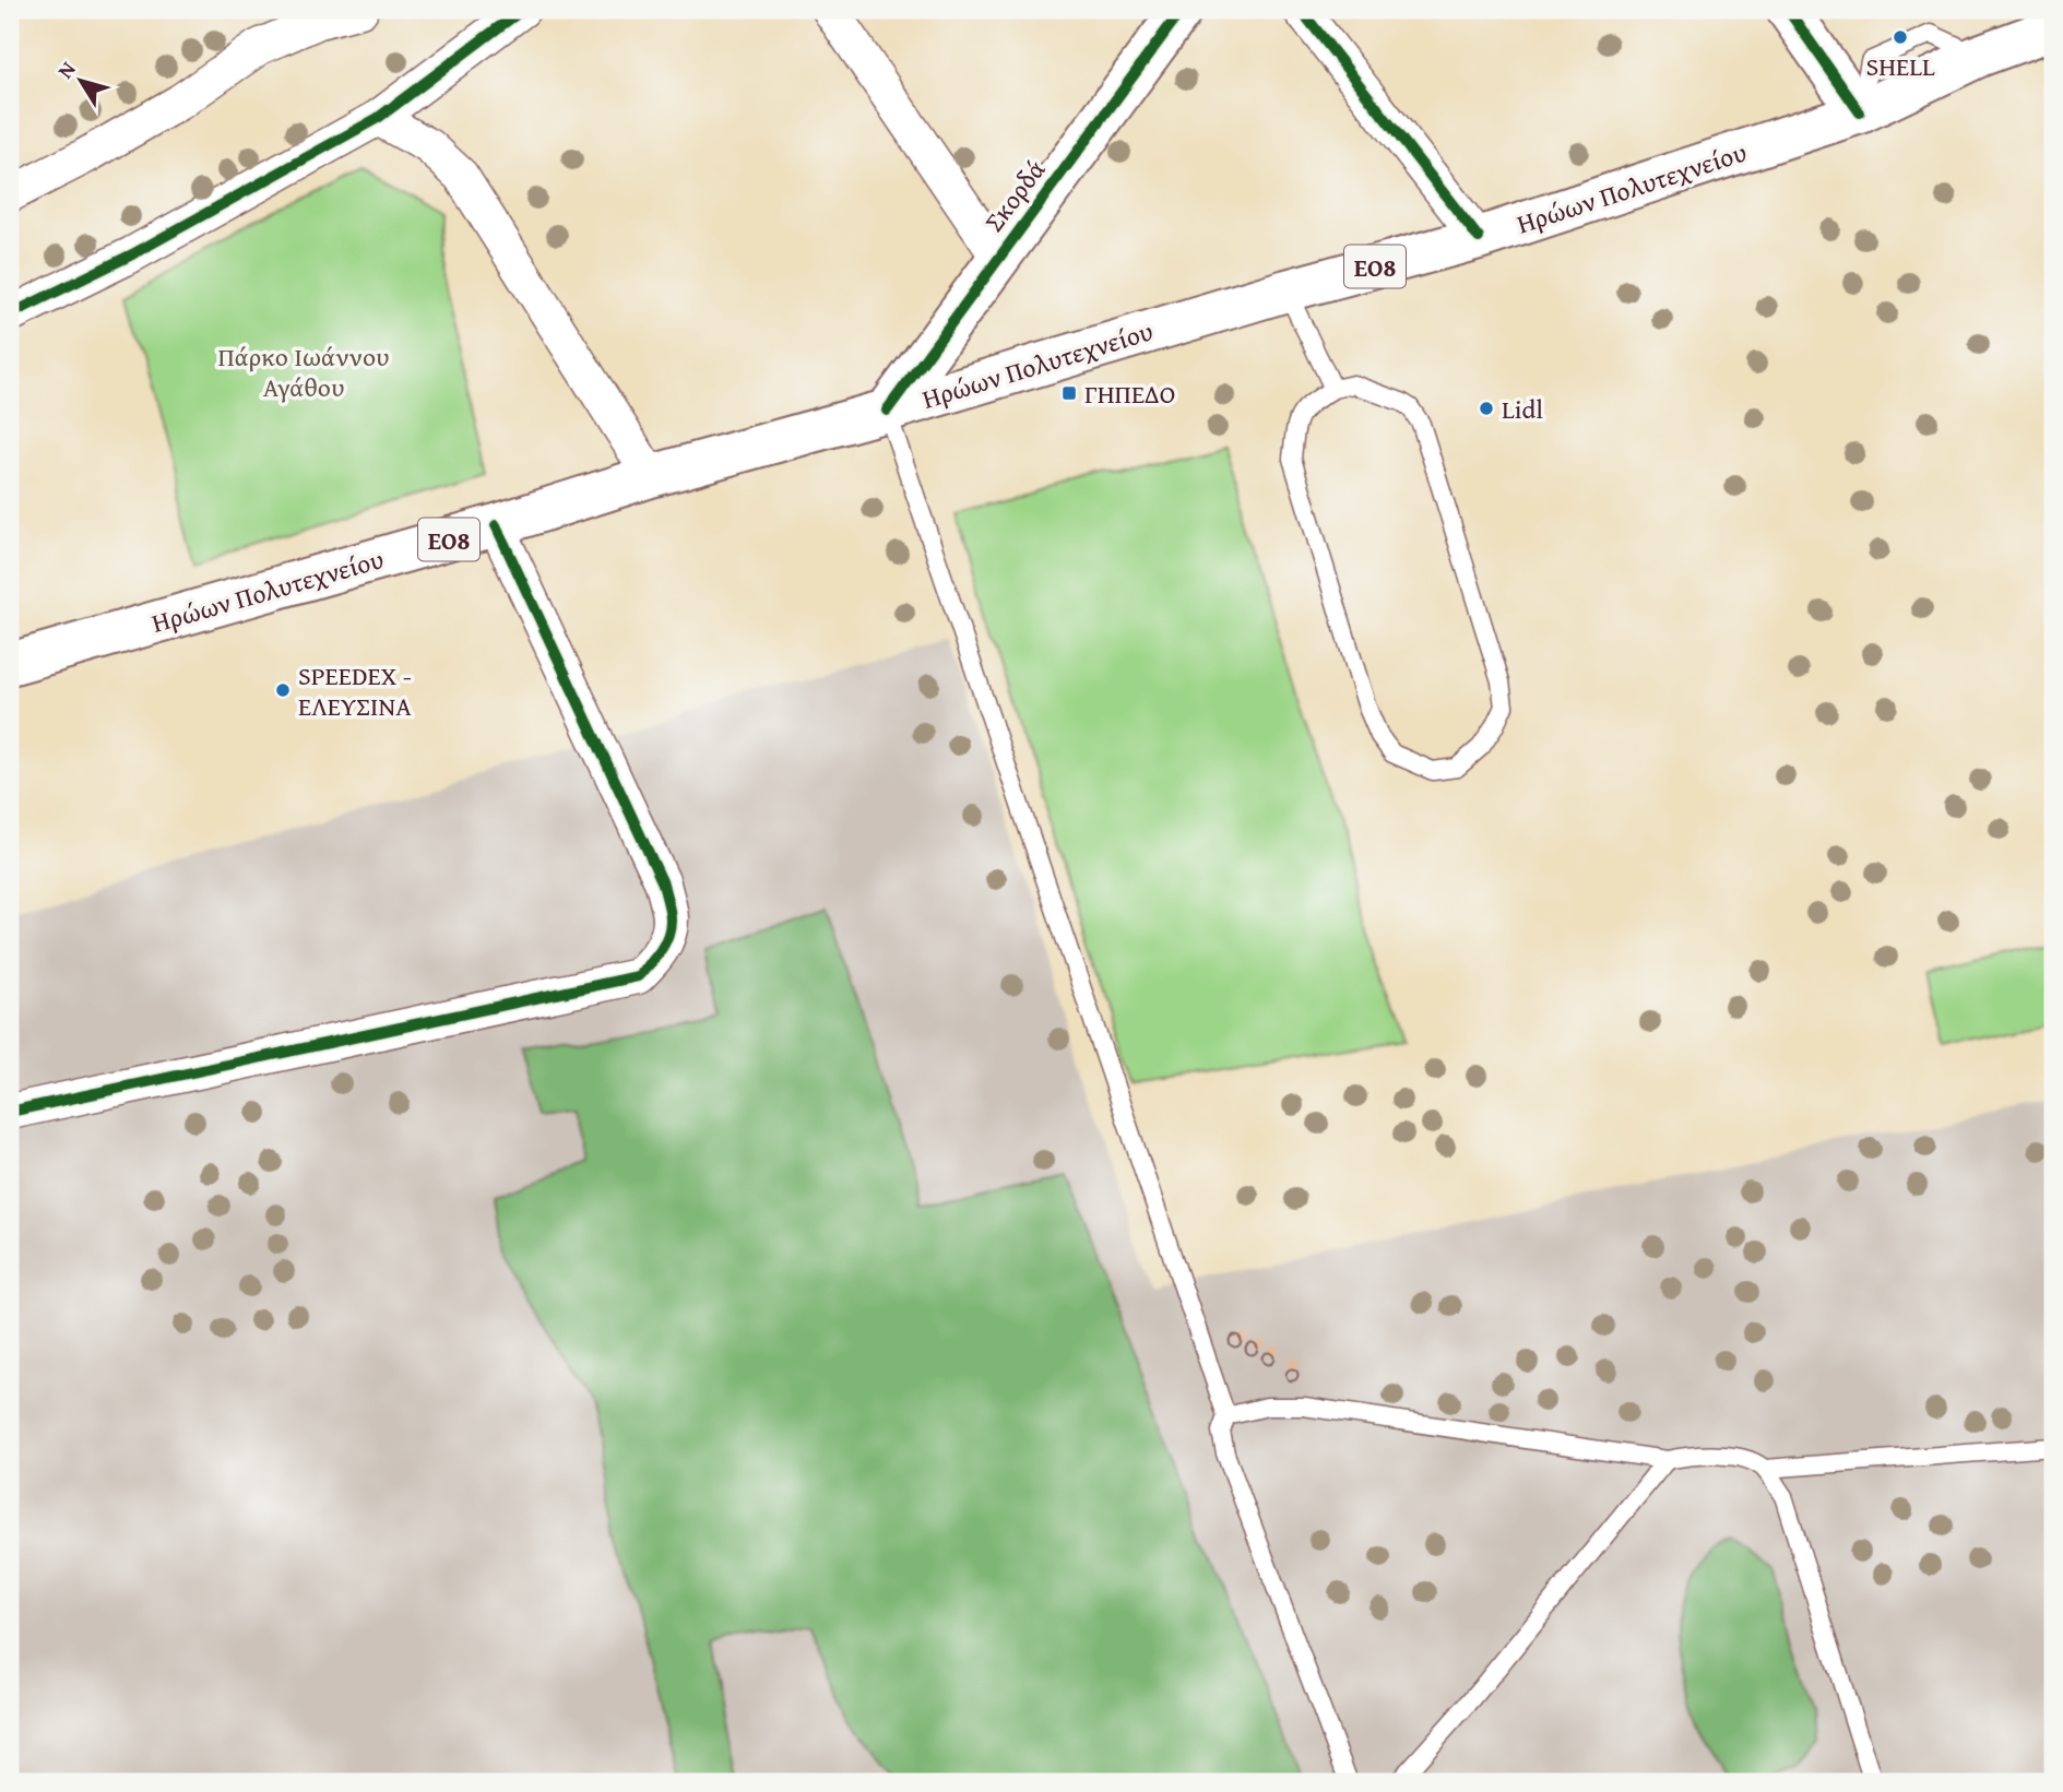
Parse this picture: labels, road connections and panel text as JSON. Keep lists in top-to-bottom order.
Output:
{
  "streets": {
    "main road": ["Ηρώων Πολυτεχνείου", "Σκορδά", "ΕΟ8"]
  },
  "crossings": [
    ["Ηρώων Πολυτεχνείου", "Σκορδά"]
  ],
  "parks": ["Πάρκο Ιωάννου Αγάθου"],
  "places": {
    "other": ["SHELL", "Lidl", "SPEEDEX - ΕΛΕΥΣΙΝΑ"],
    "transit": ["ΓΗΠΕΔΟ"]
  },
  "north": "top left"
}
